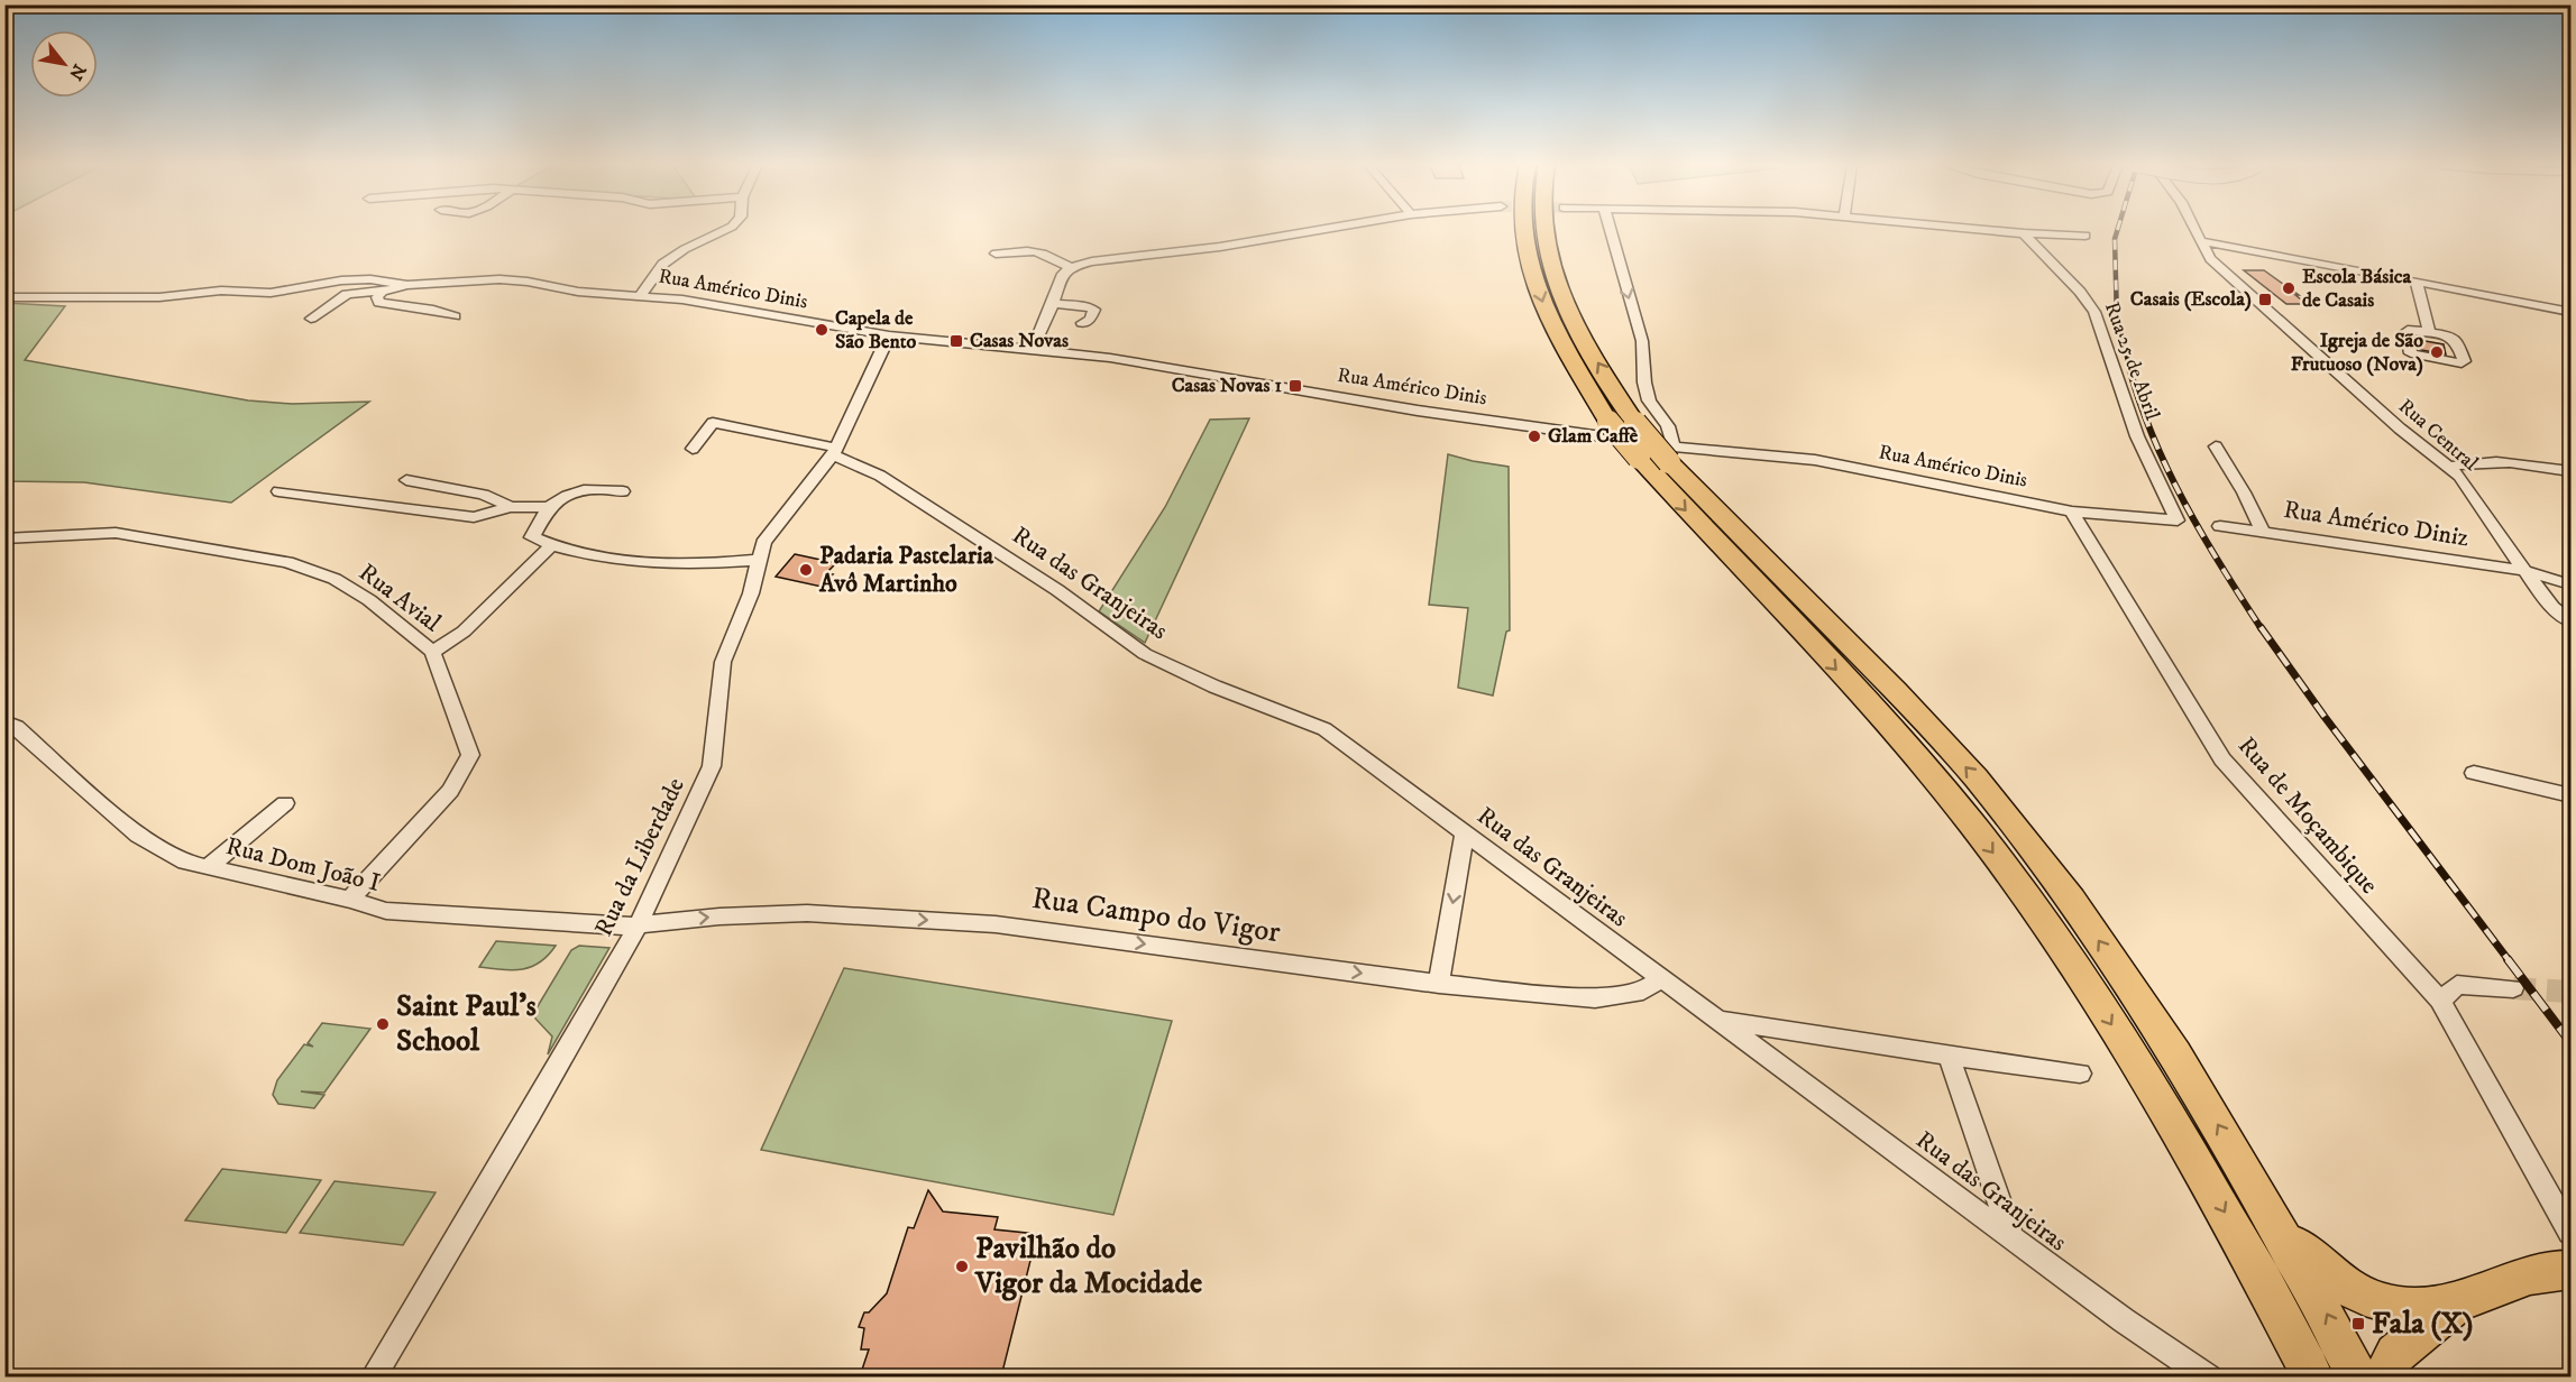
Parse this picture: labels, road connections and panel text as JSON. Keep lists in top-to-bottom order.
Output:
{
  "streets": {
    "street": [
      "Rua Américo Dinis",
      "Rua 25 de Abril",
      "Rua Central",
      "Rua Américo Diniz",
      "Rua das Granjeiras",
      "Rua Avial",
      "Rua de Moçambique",
      "Rua da Liberdade",
      "Rua Dom João I",
      "Rua Campo do Vigor"
    ]
  },
  "crossings": [
    ["Rua Américo Dinis", "Rua 25 de Abril"],
    ["Rua Américo Dinis", "Rua de Moçambique"],
    ["Rua Américo Dinis", "Rua da Liberdade"],
    ["Rua Central", "Rua Américo Diniz"],
    ["Rua das Granjeiras", "Rua da Liberdade"],
    ["Rua das Granjeiras", "Rua Campo do Vigor"],
    ["Rua Avial", "Rua Dom João I"],
    ["Rua da Liberdade", "Rua Dom João I"],
    ["Rua da Liberdade", "Rua Campo do Vigor"],
    ["Rua Dom João I", "Rua Campo do Vigor"]
  ],
  "one_way": ["Rua Campo do Vigor"],
  "places": {
    "other": [
      "Escola Básica de Casais",
      "Capela de São Bento",
      "Igreja de São Frutuoso (Nova)",
      "Glam Caffè",
      "Padaria Pastelaria Avô Martinho",
      "Saint Paul's School",
      "Pavilhão do Vigor da Mocidade"
    ],
    "transit": [
      "Casais (Escola)",
      "Casas Novas",
      "Casas Novas 1",
      "Fala (X)"
    ]
  },
  "north": "bottom right"
}
